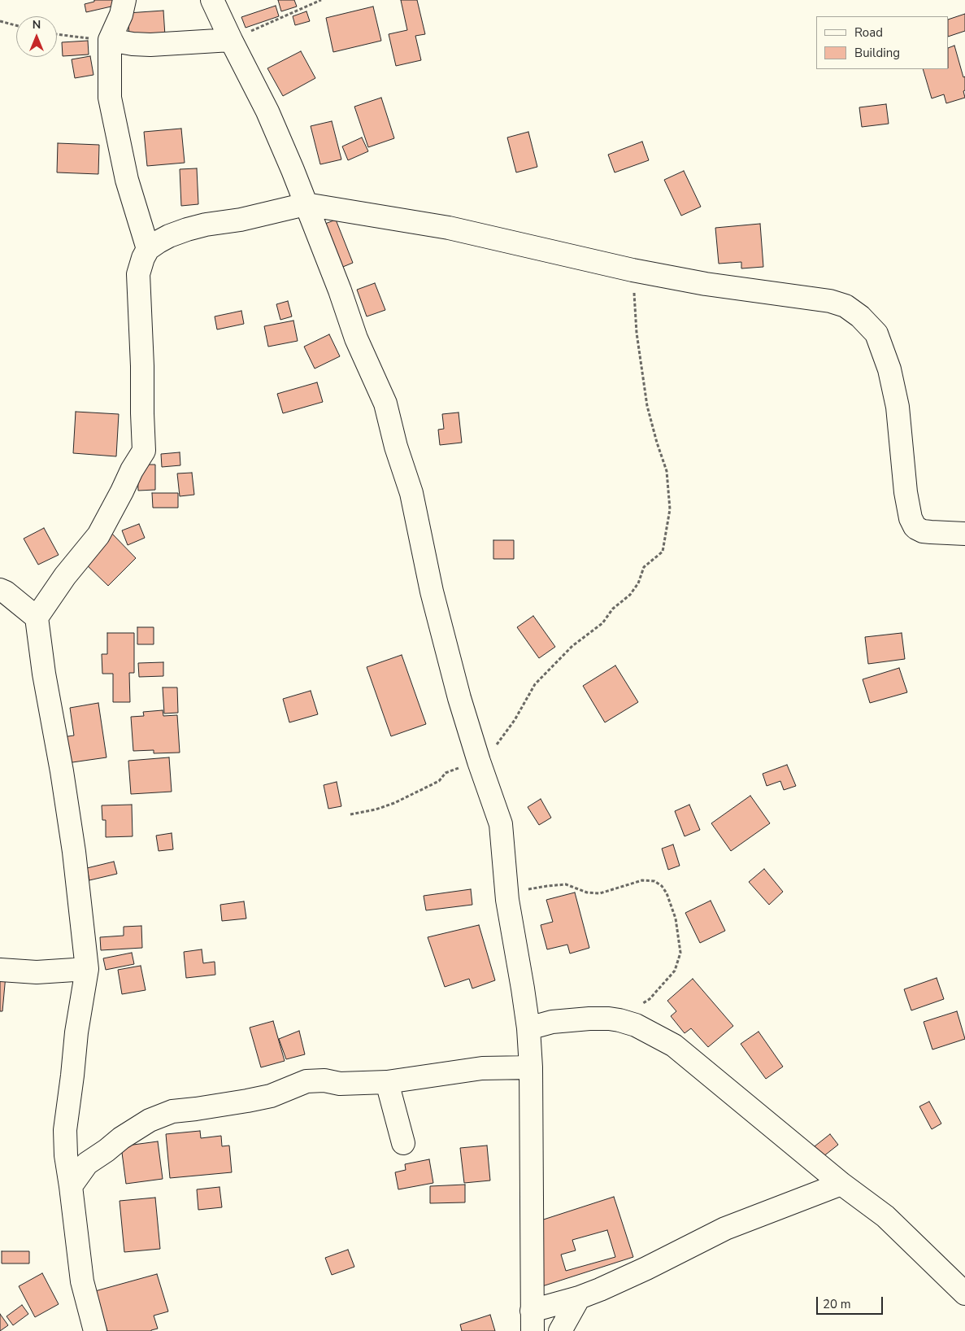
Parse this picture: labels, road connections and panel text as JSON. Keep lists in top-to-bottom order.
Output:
{
  "legend": ["Road", "Building"],
  "scale_bar": "20 m",
  "north": "top"
}
